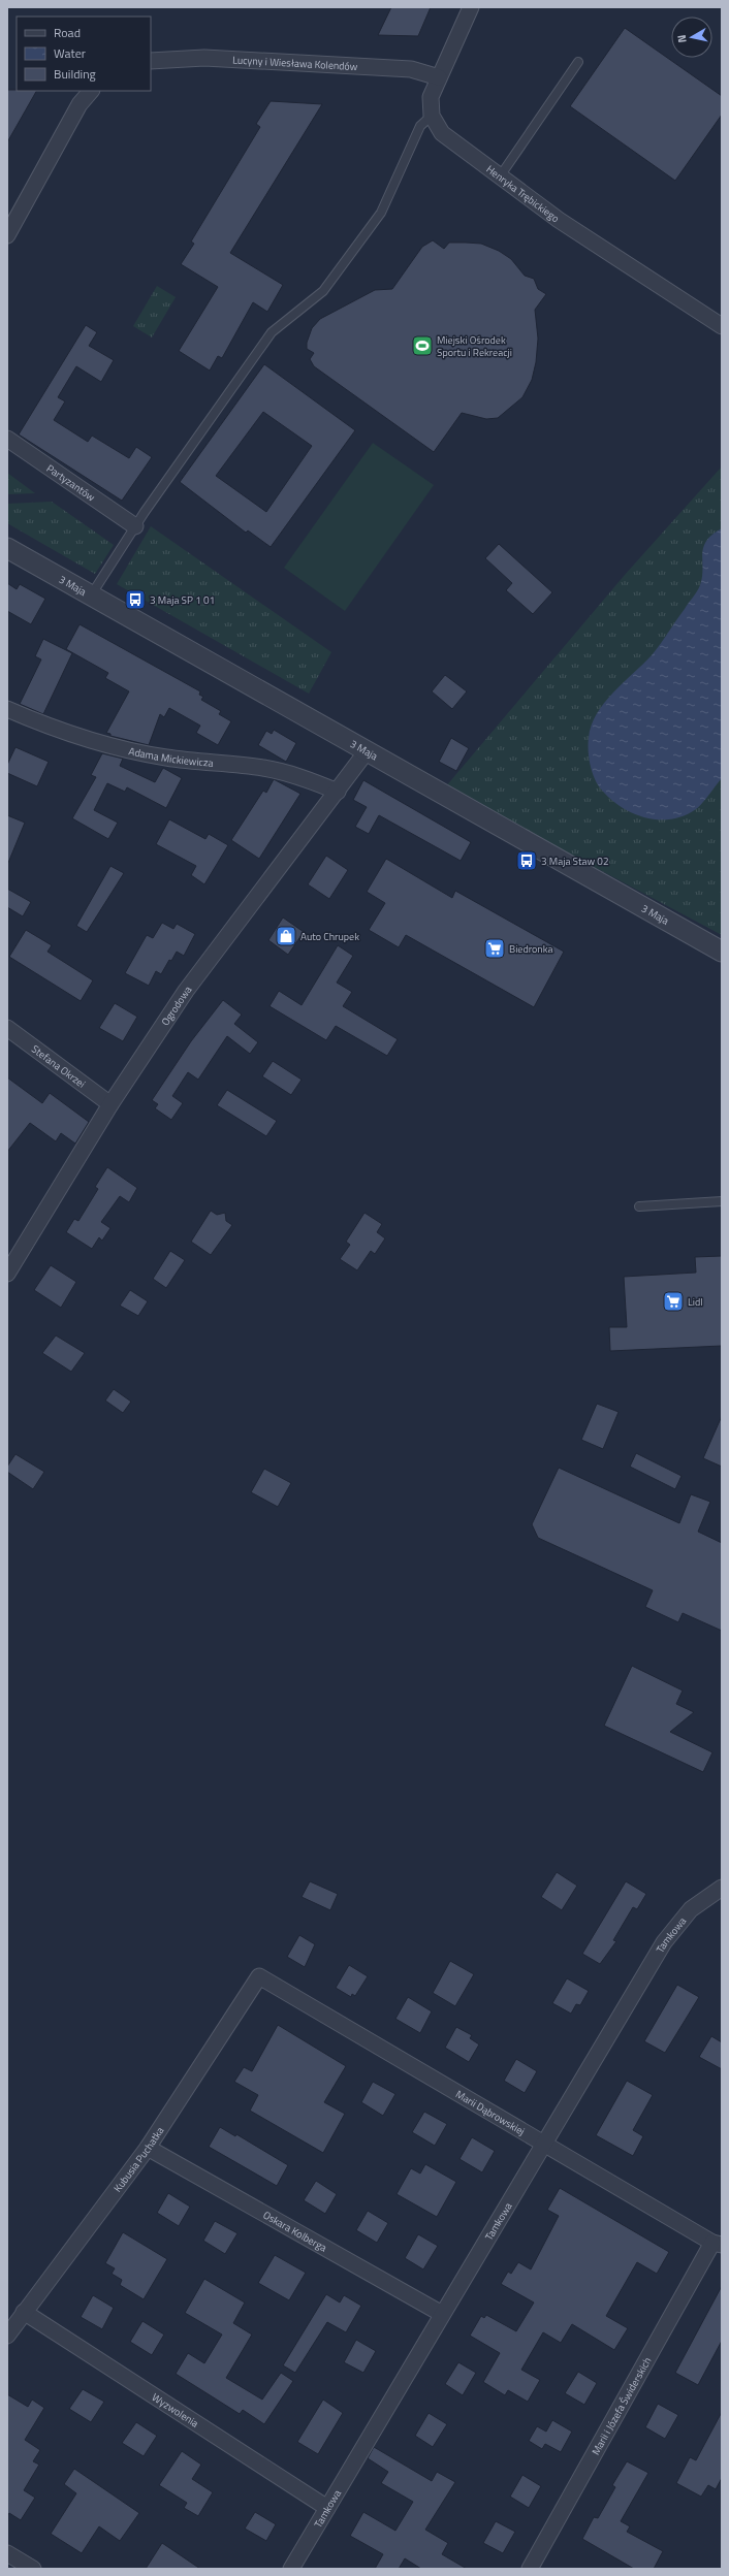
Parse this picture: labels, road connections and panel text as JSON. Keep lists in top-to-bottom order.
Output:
{
  "streets": {
    "street": [
      "Lucyny i Wiesława Kolendów",
      "Henryka Trębickiego",
      "Partyzantów",
      "3 Maja",
      "Adama Mickiewicza",
      "Ogrodowa",
      "Stefana Okrzei",
      "Tamkowa",
      "Marii Dąbrowskiej",
      "Kubusia Puchatka",
      "Oskara Kolberga",
      "Marii i Józefa Świderskich",
      "Wyzwolenia"
    ]
  },
  "crossings": [
    ["3 Maja", "Ogrodowa"],
    ["Adama Mickiewicza", "Ogrodowa"],
    ["Ogrodowa", "Stefana Okrzei"],
    ["Tamkowa", "Marii Dąbrowskiej"],
    ["Tamkowa", "Oskara Kolberga"],
    ["Tamkowa", "Wyzwolenia"],
    ["Marii Dąbrowskiej", "Kubusia Puchatka"],
    ["Marii Dąbrowskiej", "Marii i Józefa Świderskich"],
    ["Kubusia Puchatka", "Oskara Kolberga"],
    ["Kubusia Puchatka", "Wyzwolenia"]
  ],
  "places": {
    "sports": ["Miejski Ośrodek Sportu i Rekreacji"],
    "bus stop": ["3 Maja SP 1 01", "3 Maja Staw 02"],
    "shop": ["Auto Chrupek"],
    "supermarket": ["Biedronka", "Lidl"]
  },
  "legend": ["Road", "Water", "Building"],
  "north": "left"
}
